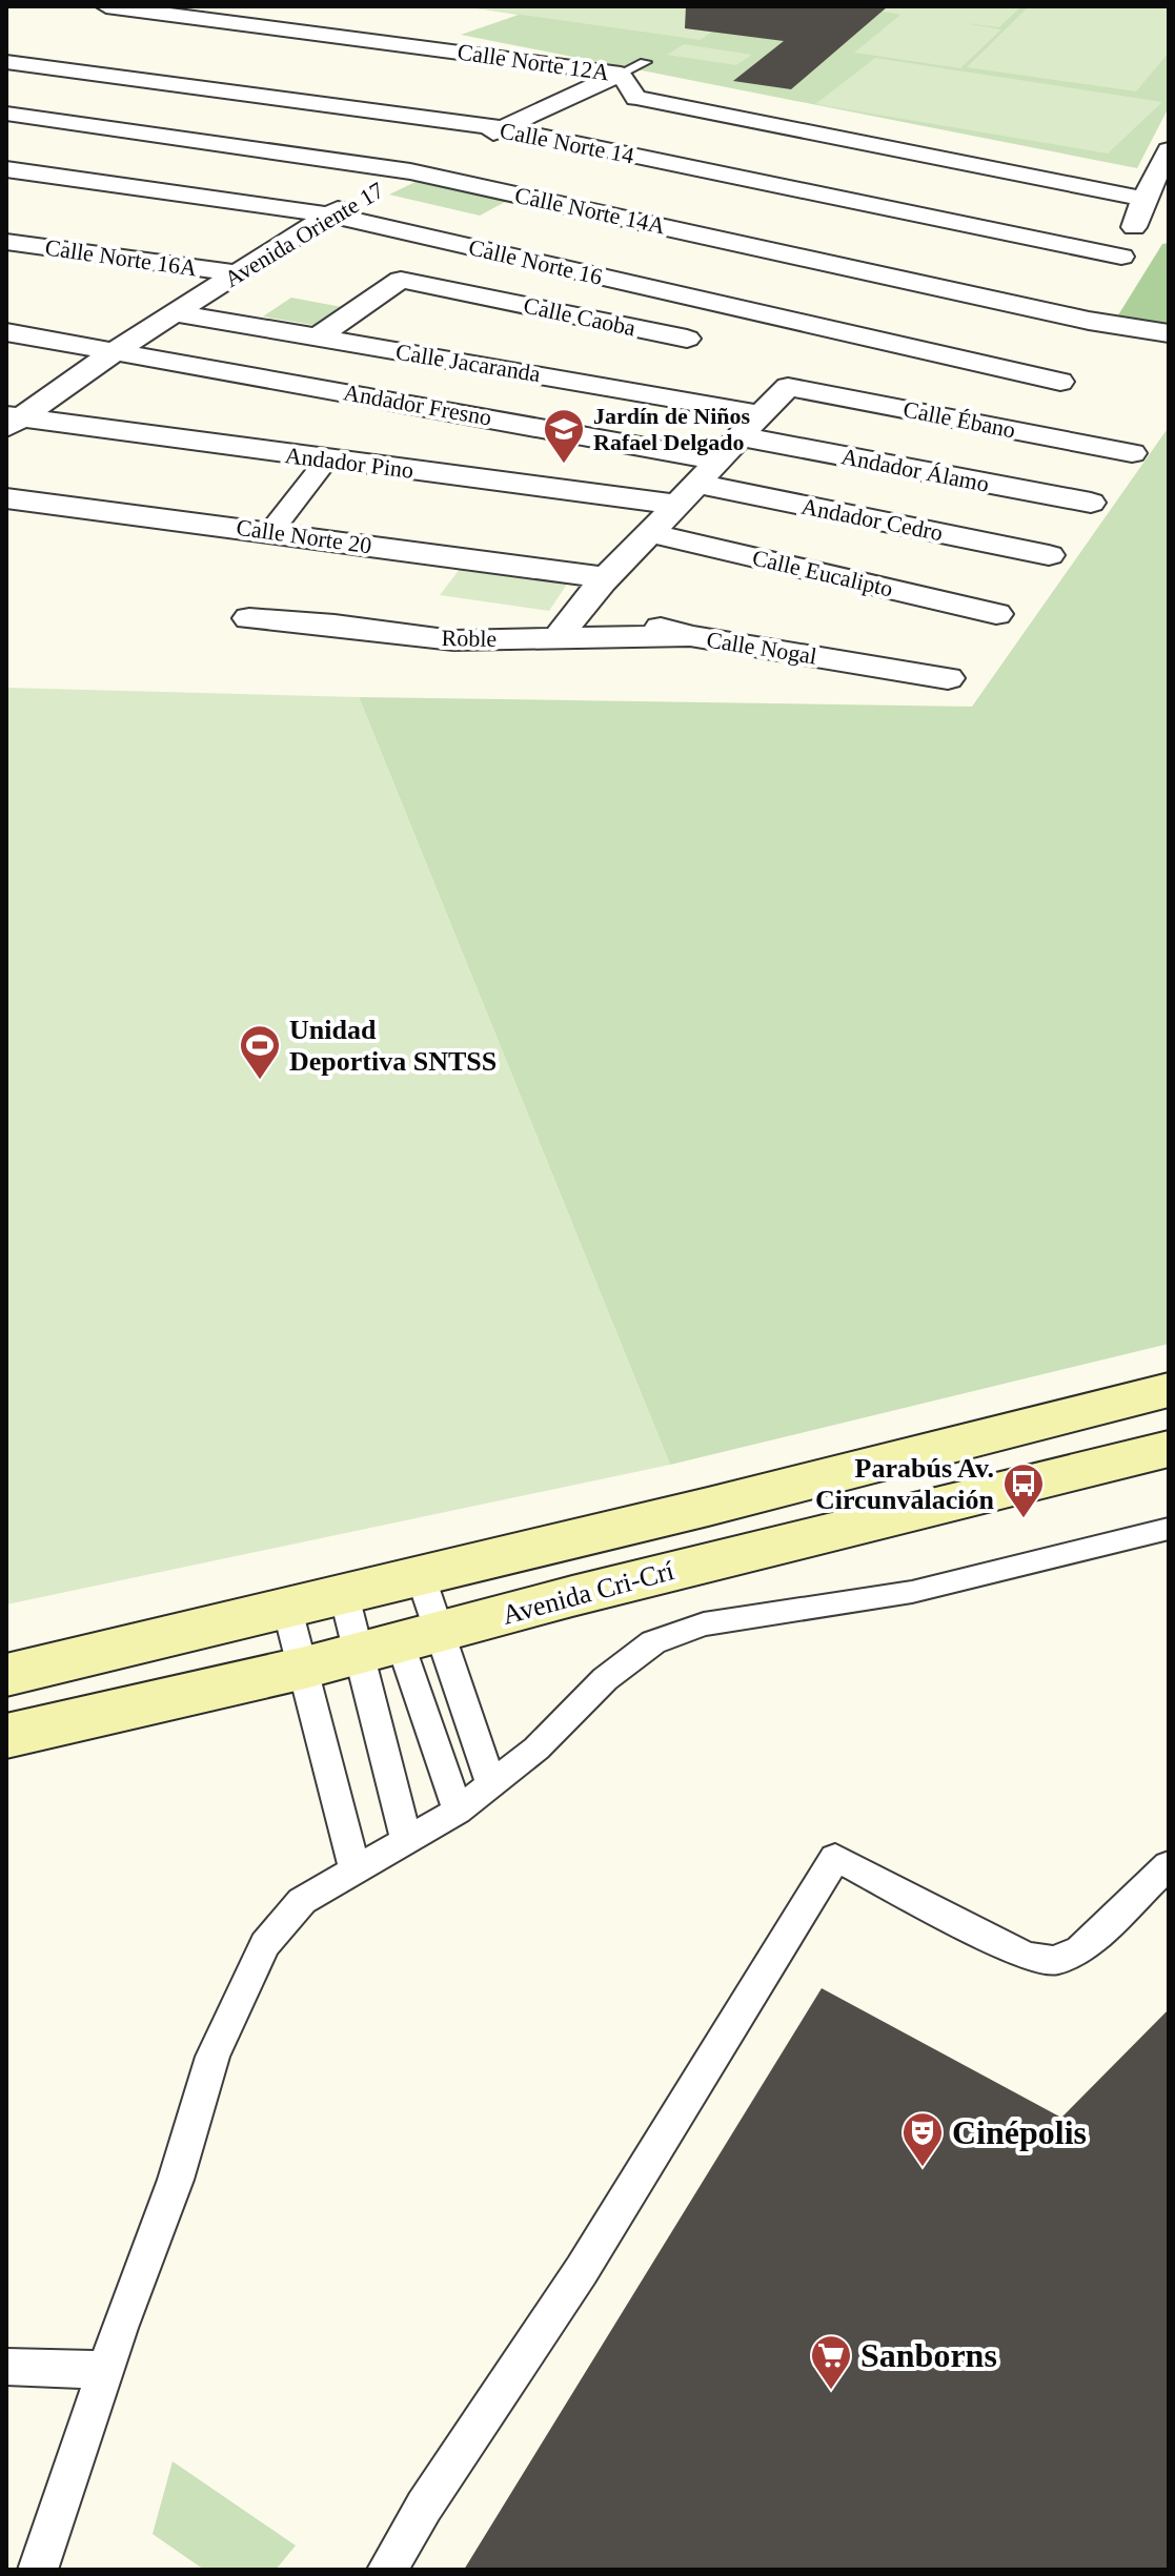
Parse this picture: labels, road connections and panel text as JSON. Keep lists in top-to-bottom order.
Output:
{
  "streets": {
    "main road": ["Avenida Cri-Crí"],
    "street": [
      "Calle Norte 12A",
      "Calle Norte 14",
      "Calle Norte 14A",
      "Avenida Oriente 17",
      "Calle Norte 16A",
      "Calle Norte 16",
      "Calle Caoba",
      "Calle Jacaranda",
      "Andador Fresno",
      "Calle Ébano",
      "Andador Pino",
      "Andador Álamo",
      "Andador Cedro",
      "Calle Norte 20",
      "Calle Eucalipto",
      "Roble",
      "Calle Nogal"
    ]
  },
  "crossings": [
    ["Calle Norte 12A", "Avenida Oriente 17"],
    ["Calle Norte 14", "Avenida Oriente 17"],
    ["Calle Norte 14A", "Avenida Oriente 17"],
    ["Avenida Oriente 17", "Calle Norte 16A"],
    ["Avenida Oriente 17", "Calle Norte 16"],
    ["Avenida Oriente 17", "Calle Jacaranda"],
    ["Avenida Oriente 17", "Andador Fresno"],
    ["Avenida Oriente 17", "Andador Pino"],
    ["Calle Caoba", "Calle Jacaranda"],
    ["Calle Jacaranda", "Calle Ébano"],
    ["Andador Pino", "Andador Cedro"],
    ["Roble", "Calle Nogal"]
  ],
  "places": {
    "school or university": ["Jardín de Niños Rafael Delgado"],
    "sports": ["Unidad Deportiva SNTSS"],
    "bus stop": ["Parabús Av. Circunvalación"],
    "theatre": ["Cinépolis"],
    "supermarket": ["Sanborns"]
  }
}
